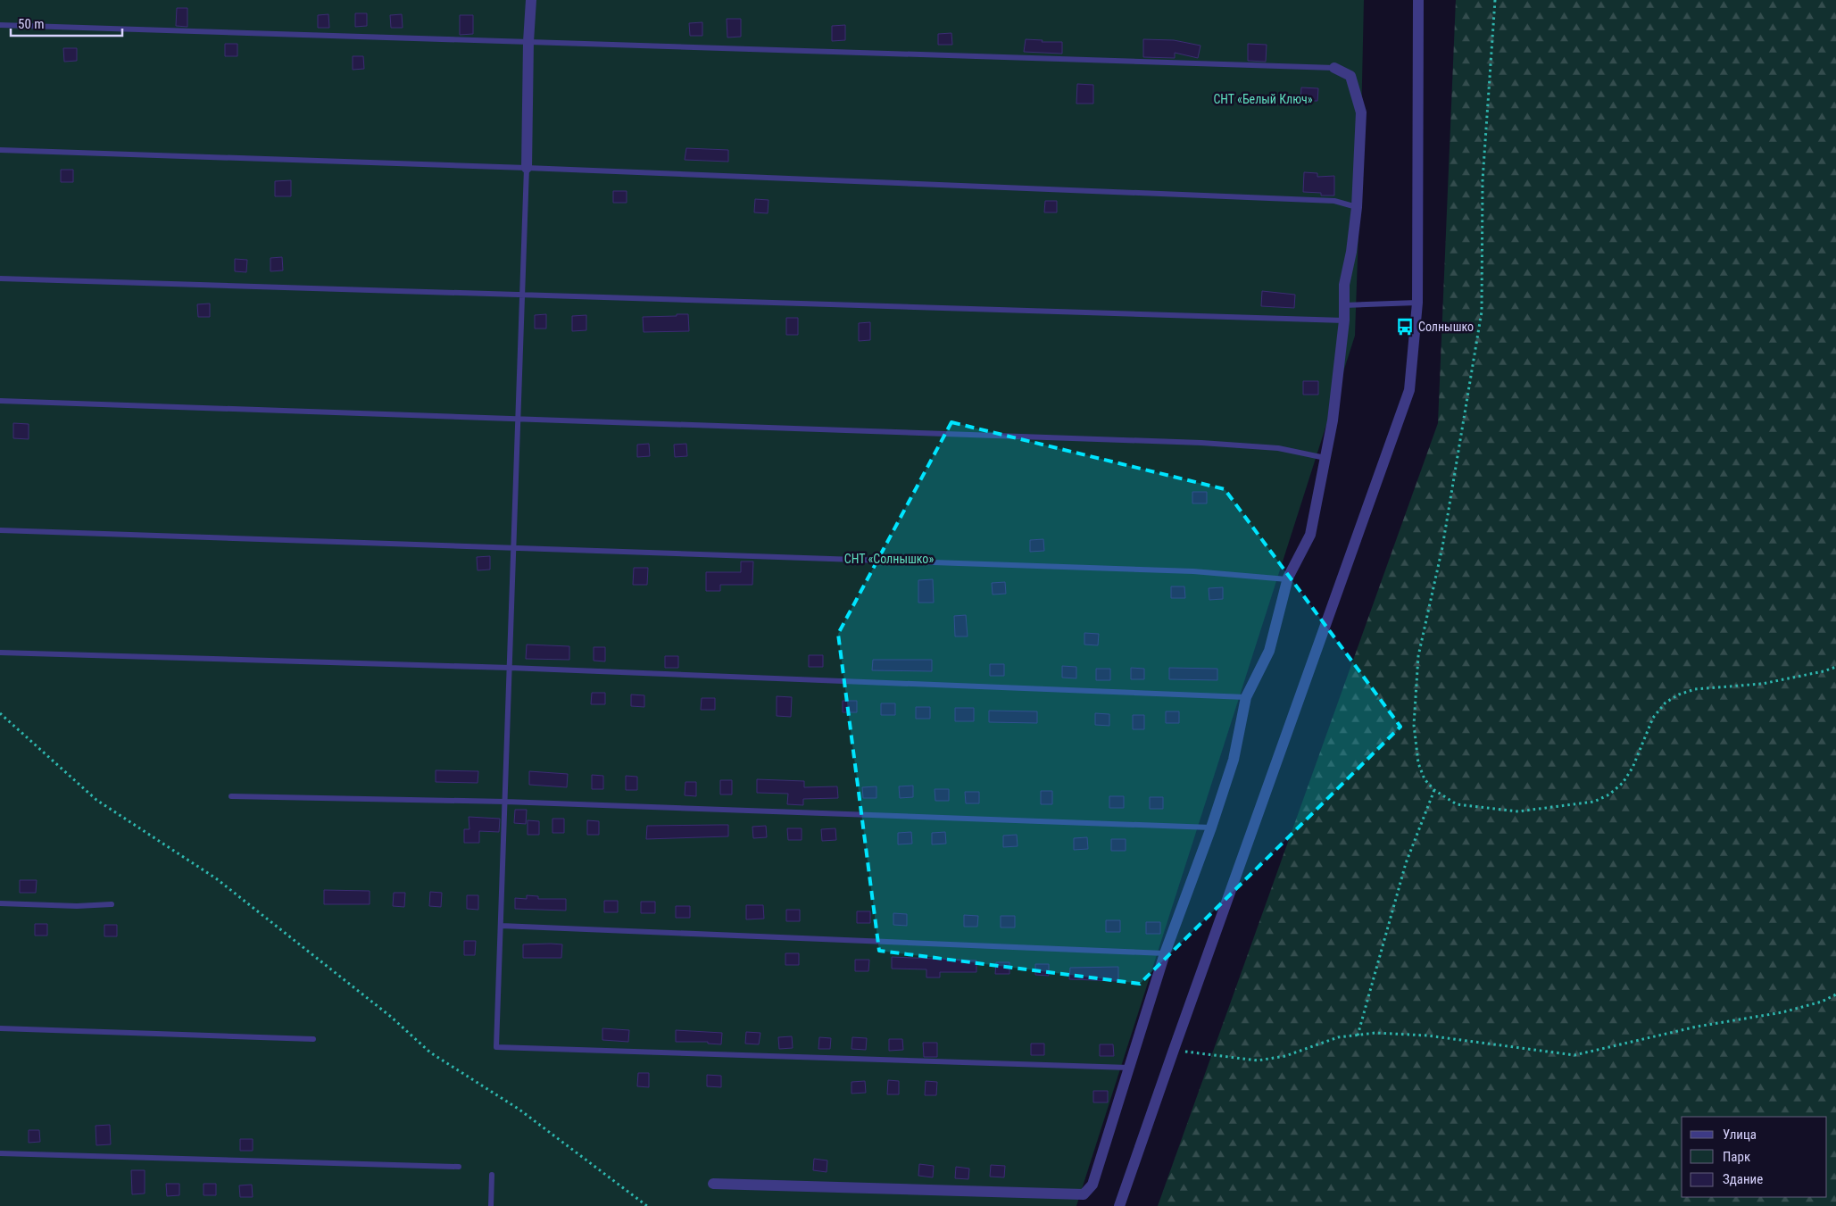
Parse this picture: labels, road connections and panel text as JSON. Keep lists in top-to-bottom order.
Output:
{
  "parks": ["СНТ «Белый Ключ»", "СНТ «Солнышко»"],
  "places": {
    "bus stop": ["Солнышко"]
  },
  "legend": ["Улица", "Парк", "Здание"],
  "scale_bar": "50 m"
}
